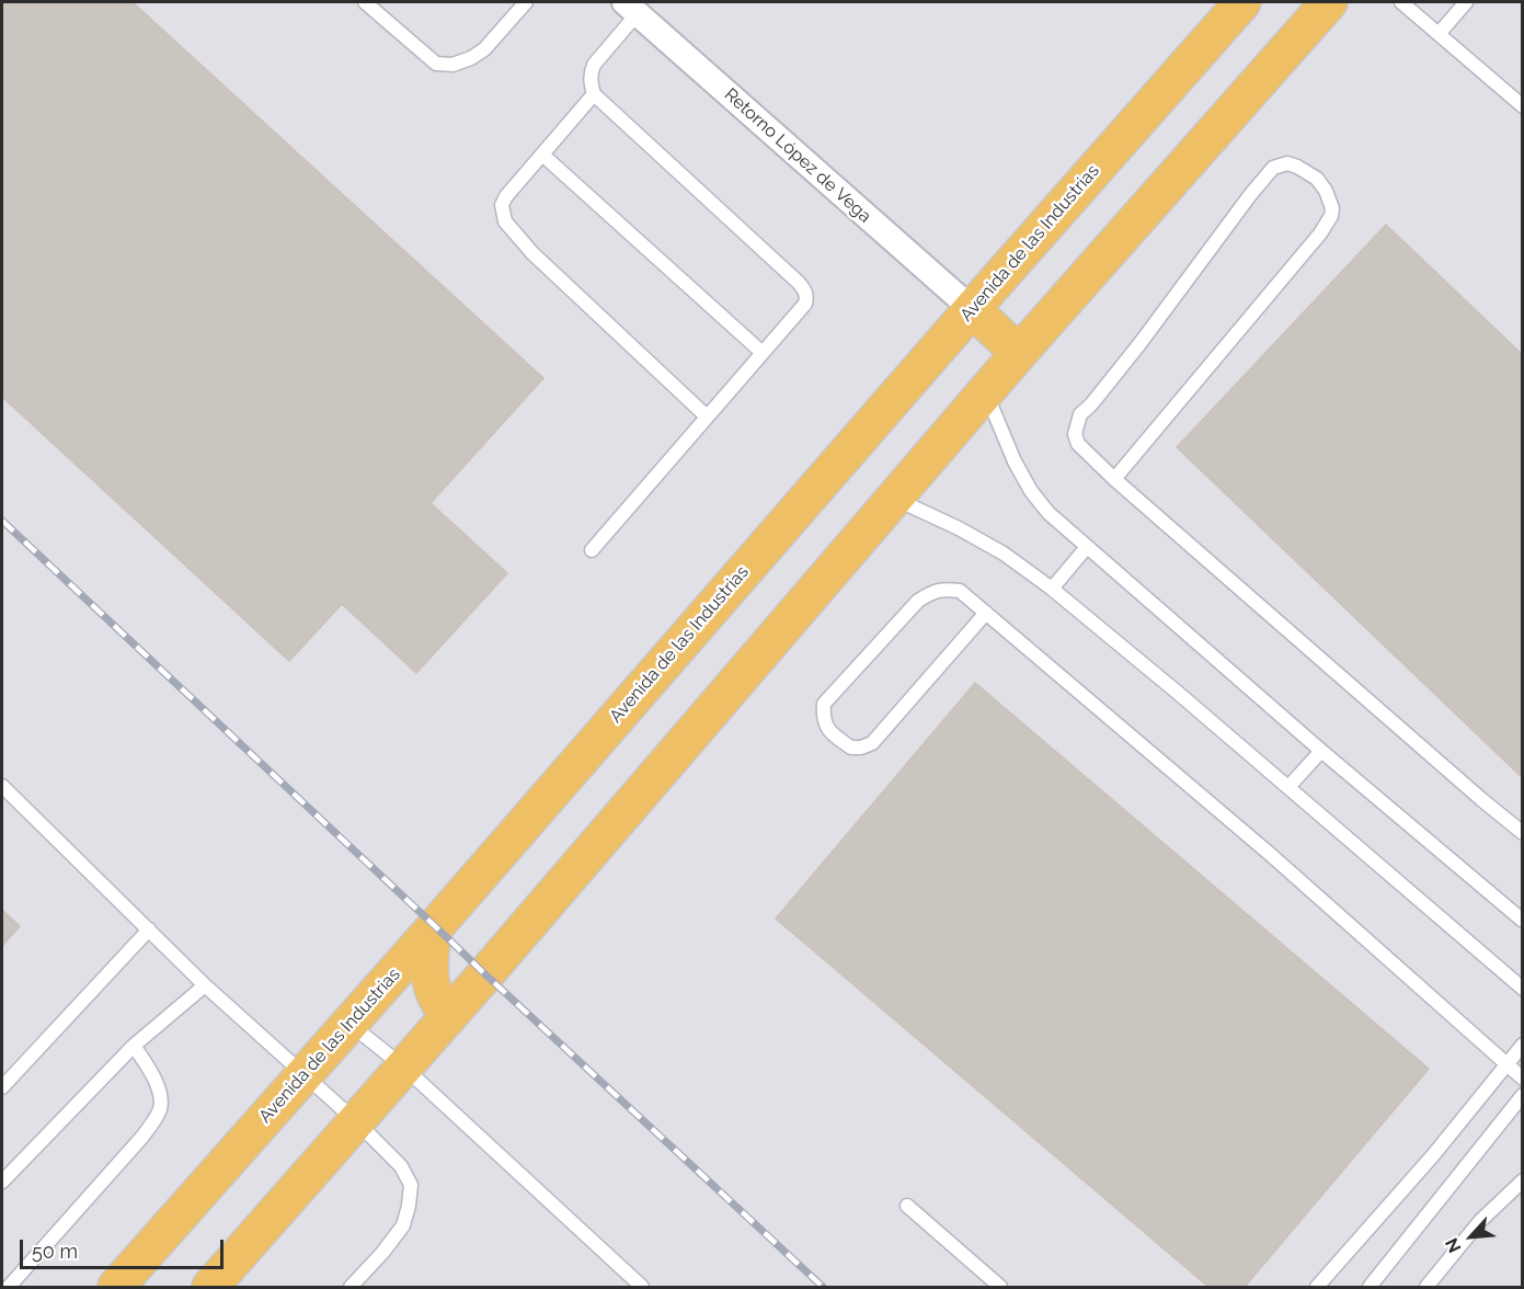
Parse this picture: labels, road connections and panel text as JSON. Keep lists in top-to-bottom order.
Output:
{
  "streets": {
    "main road": ["Avenida de las Industrias"],
    "street": ["Retorno López de Vega"]
  },
  "crossings": [
    ["Retorno López de Vega", "Avenida de las Industrias"]
  ],
  "scale_bar": "50 m",
  "north": "bottom left"
}
